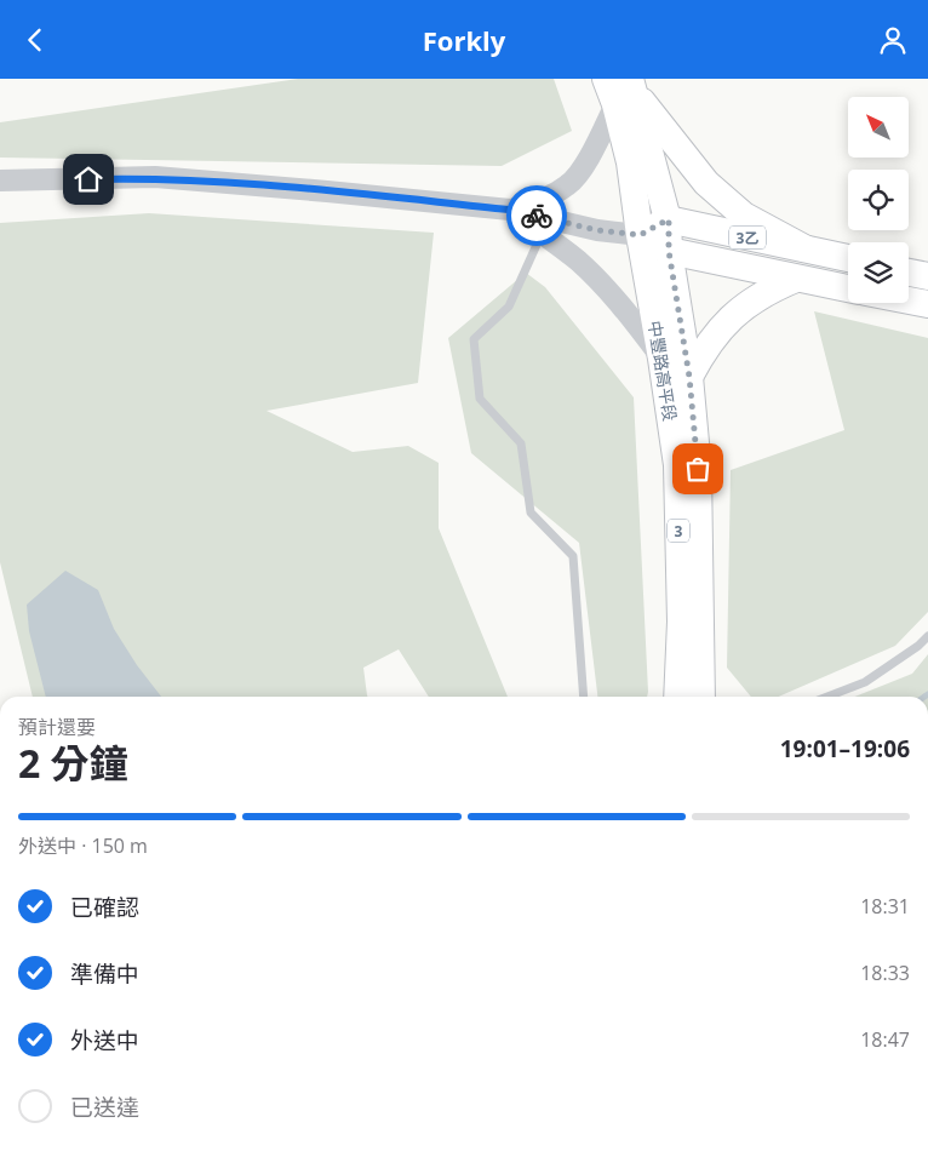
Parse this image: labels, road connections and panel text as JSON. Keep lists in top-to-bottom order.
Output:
{
  "streets": {
    "main road": ["3乙", "中豐路高平段", "3"]
  },
  "crossings": [
    ["3乙", "中豐路高平段"]
  ],
  "north": "top left",
  "page": {
    "header": "Forkly",
    "heading": ["2 分鐘", "預計還要", "19:01–19:06"],
    "bar": "外送中 · 150 m",
    "list": [
      ["已確認", "18:31"],
      ["準備中", "18:33"],
      ["外送中", "18:47"],
      "已送達"
    ]
  }
}
